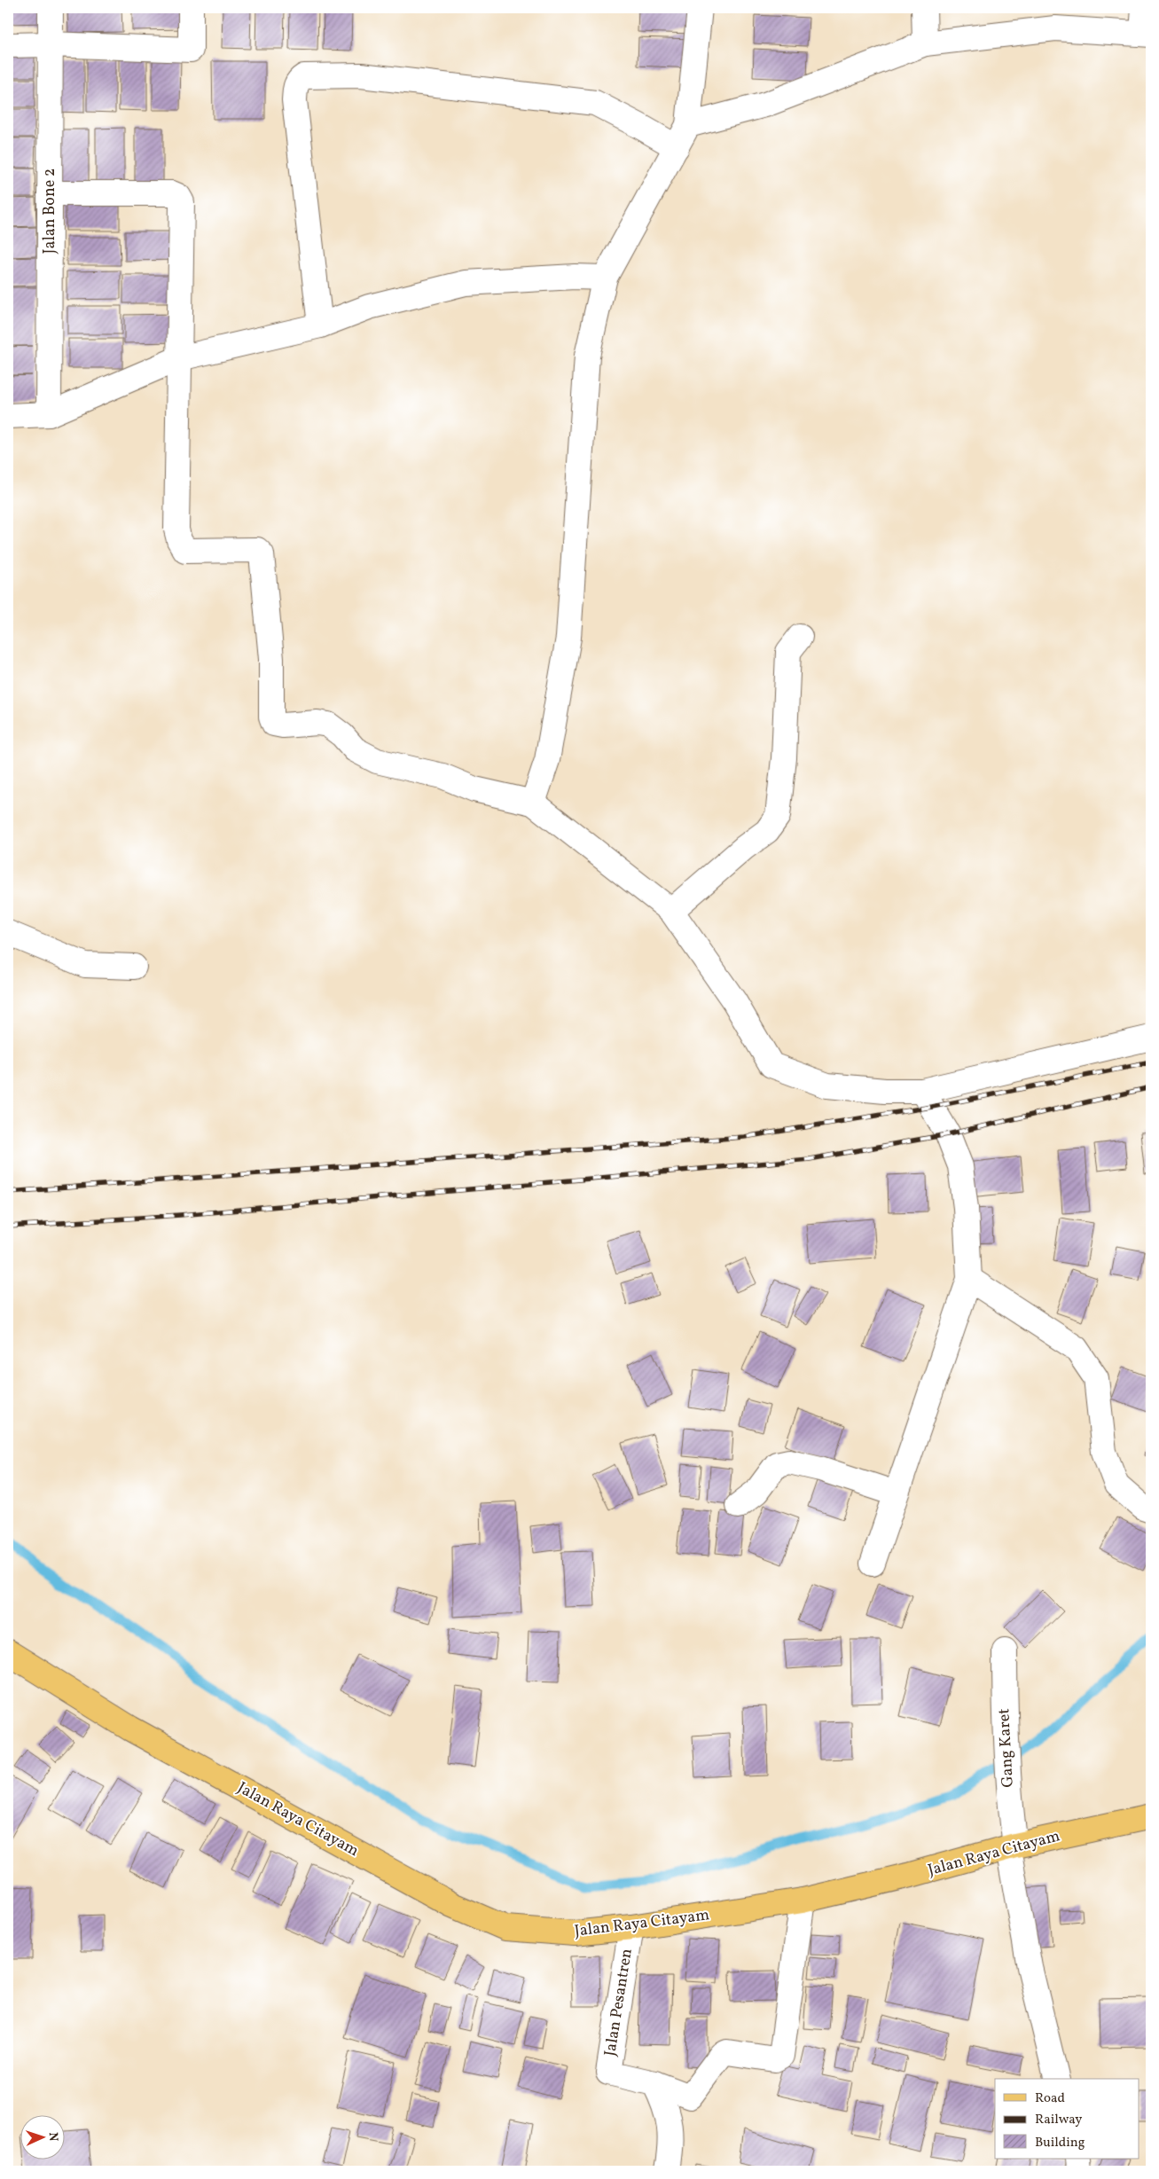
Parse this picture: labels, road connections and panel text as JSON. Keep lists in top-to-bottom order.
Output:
{
  "streets": {
    "main road": ["Jalan Raya Citayam"],
    "street": ["Jalan Bone 2", "Gang Karet", "Jalan Pesantren"]
  },
  "crossings": [
    ["Gang Karet", "Jalan Raya Citayam"],
    ["Jalan Raya Citayam", "Jalan Pesantren"]
  ],
  "legend": ["Road", "Railway", "Building"],
  "north": "right"
}
